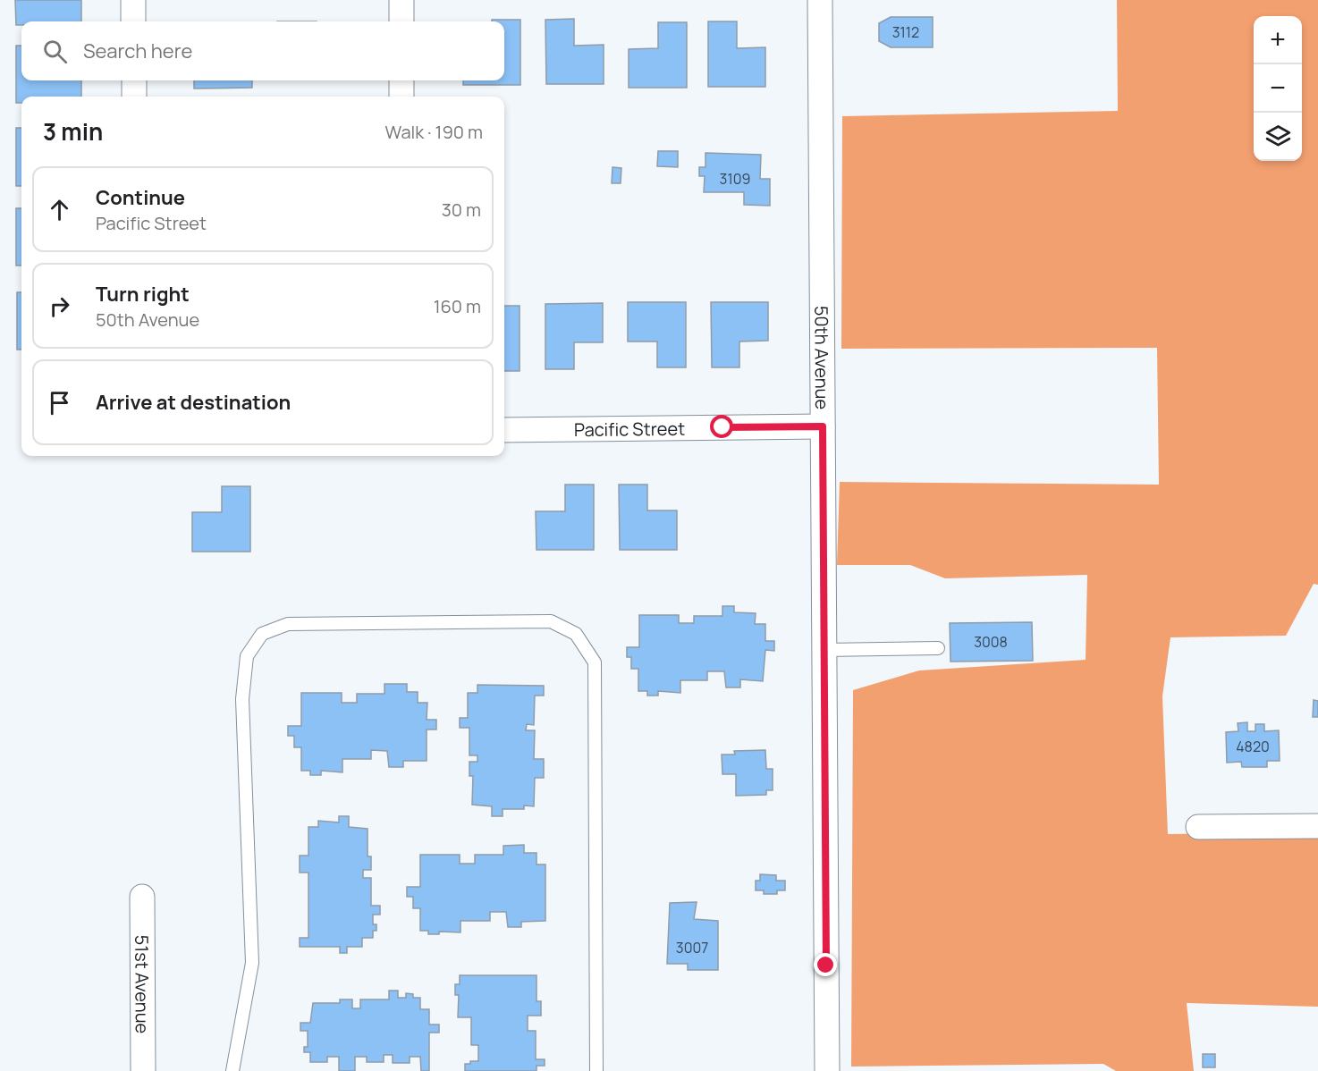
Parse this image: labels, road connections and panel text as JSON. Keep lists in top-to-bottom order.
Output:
{
  "streets": {
    "street": ["50th Avenue", "Pacific Street", "51st Avenue"]
  },
  "crossings": [
    ["50th Avenue", "Pacific Street"]
  ],
  "house_numbers": [
    "3112",
    "3109",
    "3008",
    "4820",
    "3007"
  ],
  "page": {
    "map_buttons": ["+", "−"],
    "search": "Search here",
    "heading": ["3 min", "Walk · 190 m"],
    "list": [
      ["Continue", "Pacific Street", "30 m"],
      ["Turn right", "50th Avenue", "160 m"],
      "Arrive at destination"
    ]
  }
}
